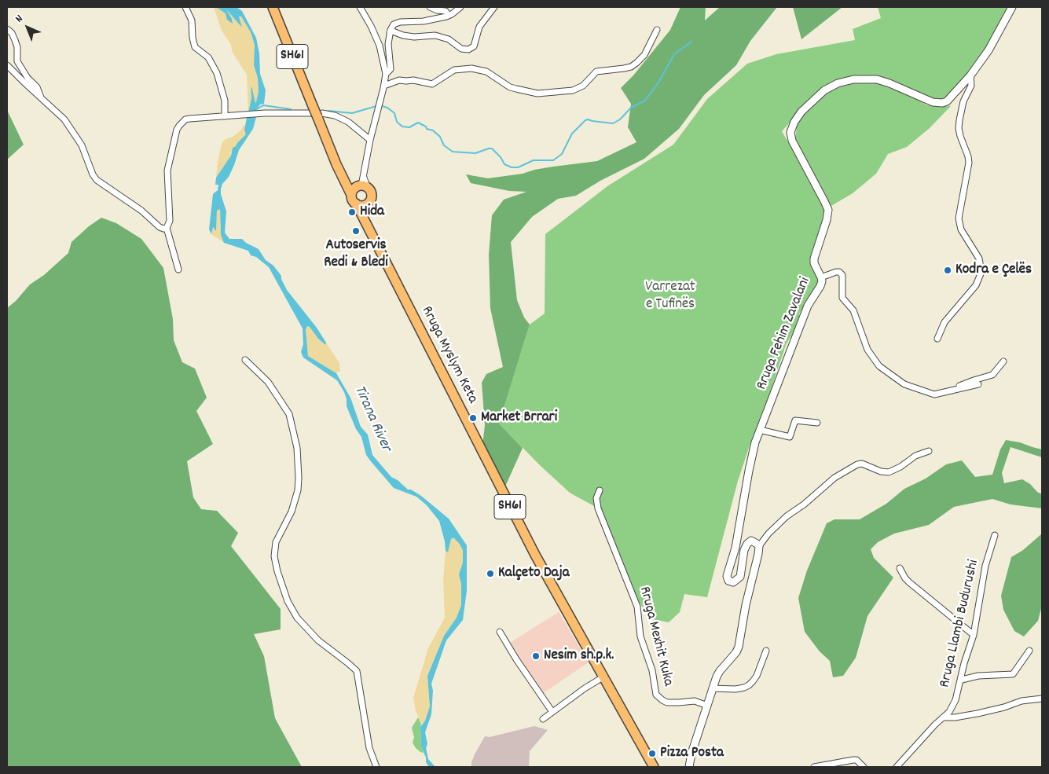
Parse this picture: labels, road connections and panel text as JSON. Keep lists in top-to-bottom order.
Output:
{
  "streets": {
    "main road": ["SH61", "Rruga Myslym Keta"],
    "street": ["Rruga Fehim Zavalani", "Rruga Llambi Budurushi", "Rruga Mexhit Kuka"]
  },
  "crossings": [
    ["SH61", "Rruga Myslym Keta"]
  ],
  "water": ["Tirana River"],
  "parks": ["Varrezat e Tufinës"],
  "places": [
    "Hida",
    "Autoservis Redi & Bledi",
    "Kodra e Çelës",
    "Market Brrari",
    "Kalçeto Daja",
    "Nesim sh.p.k.",
    "Pizza Posta"
  ],
  "north": "top left"
}
